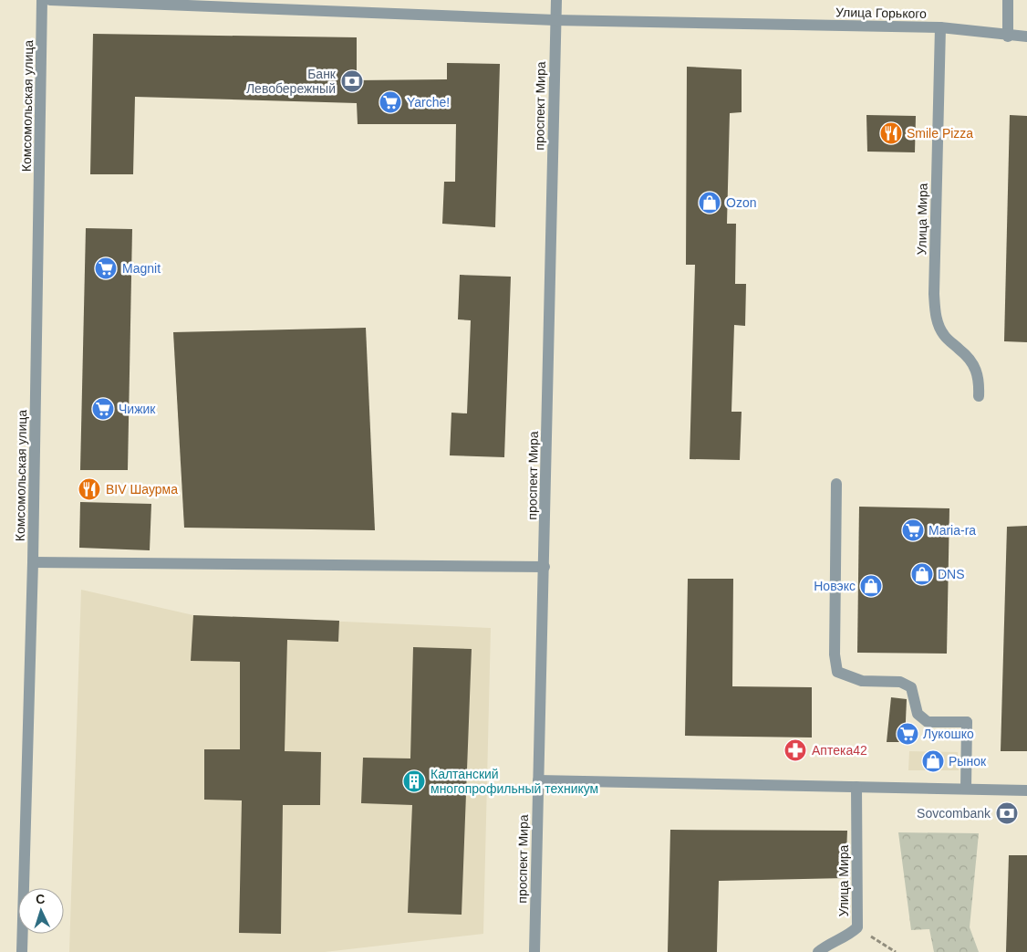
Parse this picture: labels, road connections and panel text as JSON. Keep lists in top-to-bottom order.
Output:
{
  "streets": {
    "street": [
      "Улица Горького",
      "Комсомольская улица",
      "проспект Мира",
      "Улица Мира"
    ]
  },
  "crossings": [
    ["Улица Горького", "проспект Мира"],
    ["Улица Горького", "Улица Мира"]
  ],
  "places": {
    "bank": ["Банк Левобережный", "Sovcombank"],
    "supermarket": [
      "Yarche!",
      "Magnit",
      "Чижик",
      "Maria-ra",
      "Лукошко"
    ],
    "restaurant": ["Smile Pizza", "BIV Шаурма"],
    "shop": [
      "Ozon",
      "DNS",
      "Новэкс",
      "Рынок"
    ],
    "pharmacy": ["Аптека42"],
    "building": ["Калтанский многопрофильный техникум"]
  },
  "north": "top"
}
